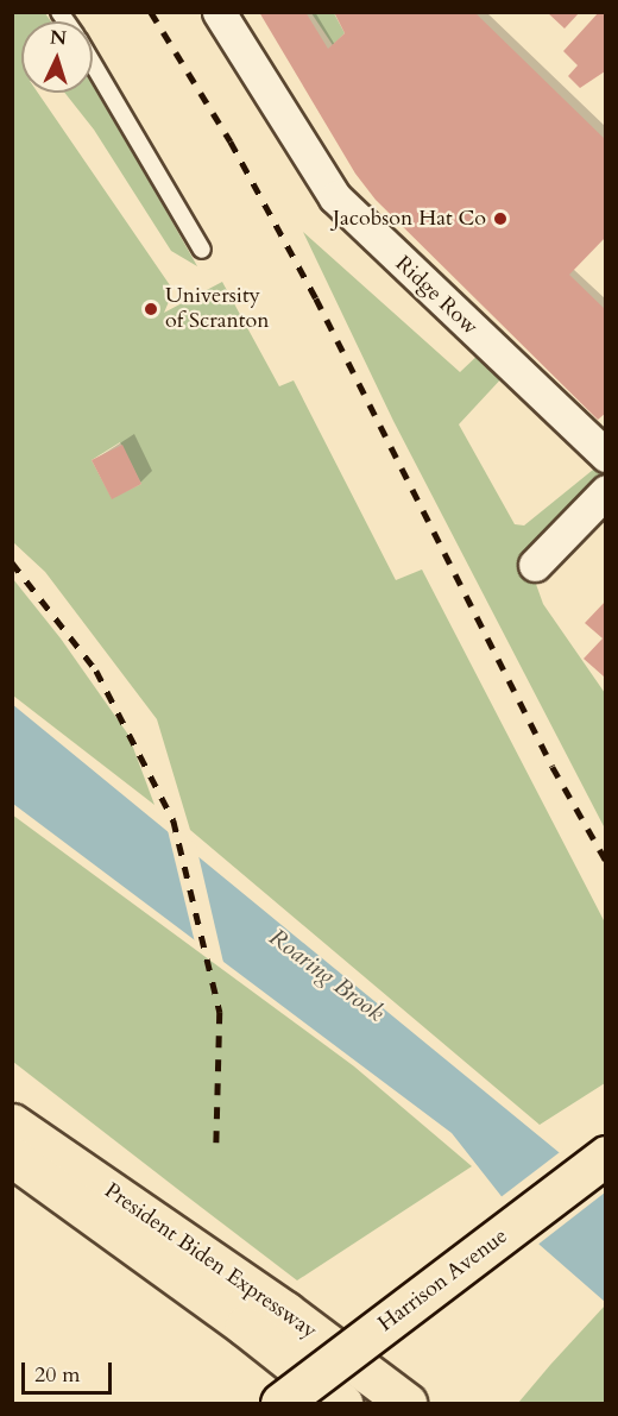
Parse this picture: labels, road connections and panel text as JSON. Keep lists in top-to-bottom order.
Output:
{
  "streets": {
    "main road": ["President Biden Expressway", "Harrison Avenue"],
    "street": ["Ridge Row"]
  },
  "water": ["Roaring Brook"],
  "places": ["Jacobson Hat Co", "University of Scranton"],
  "scale_bar": "20 m",
  "north": "top"
}
